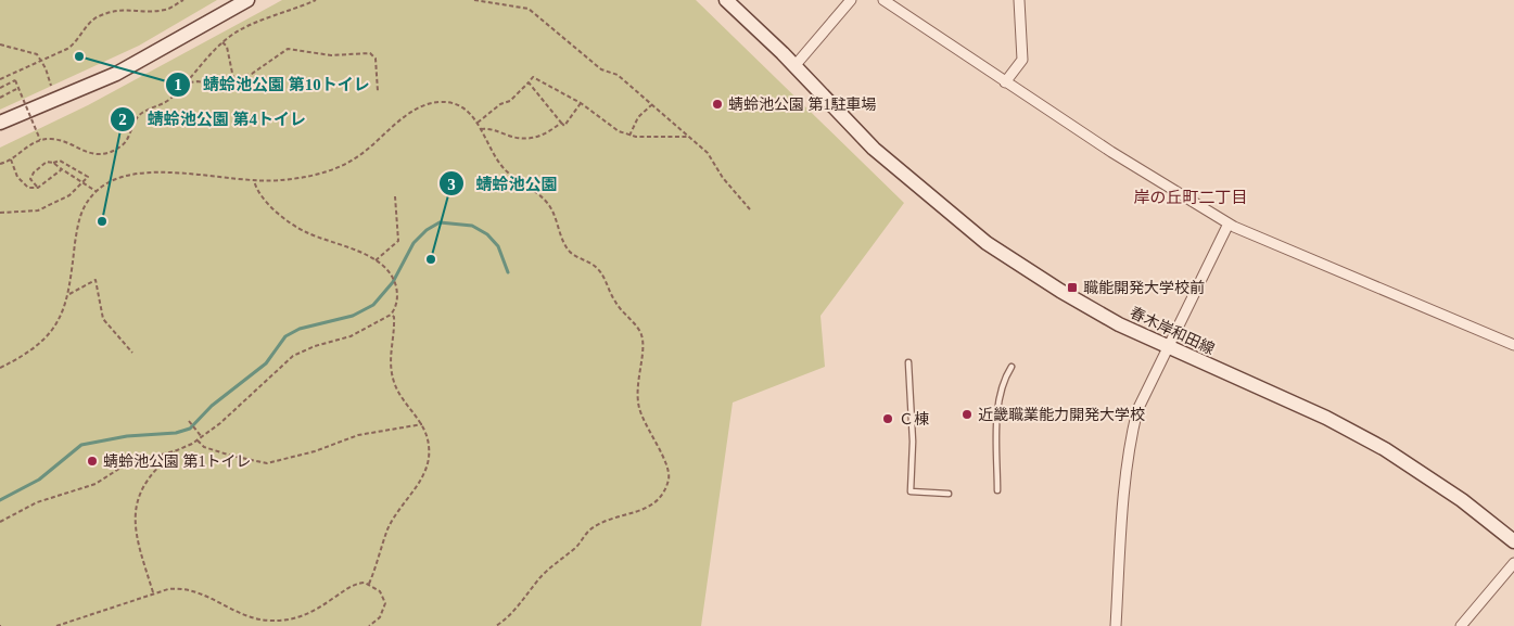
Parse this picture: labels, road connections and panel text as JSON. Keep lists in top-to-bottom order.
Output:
{
  "streets": {
    "main road": ["春木岸和田線"]
  },
  "districts": ["岸の丘町二丁目"],
  "places": {
    "other": [
      "蜻蛉池公園 第10トイレ",
      "蜻蛉池公園 第1駐車場",
      "蜻蛉池公園 第4トイレ",
      "蜻蛉池公園",
      "近畿職業能力開発大学校",
      "Ｃ棟",
      "蜻蛉池公園 第1トイレ"
    ],
    "transit": ["職能開発大学校前"]
  }
}
